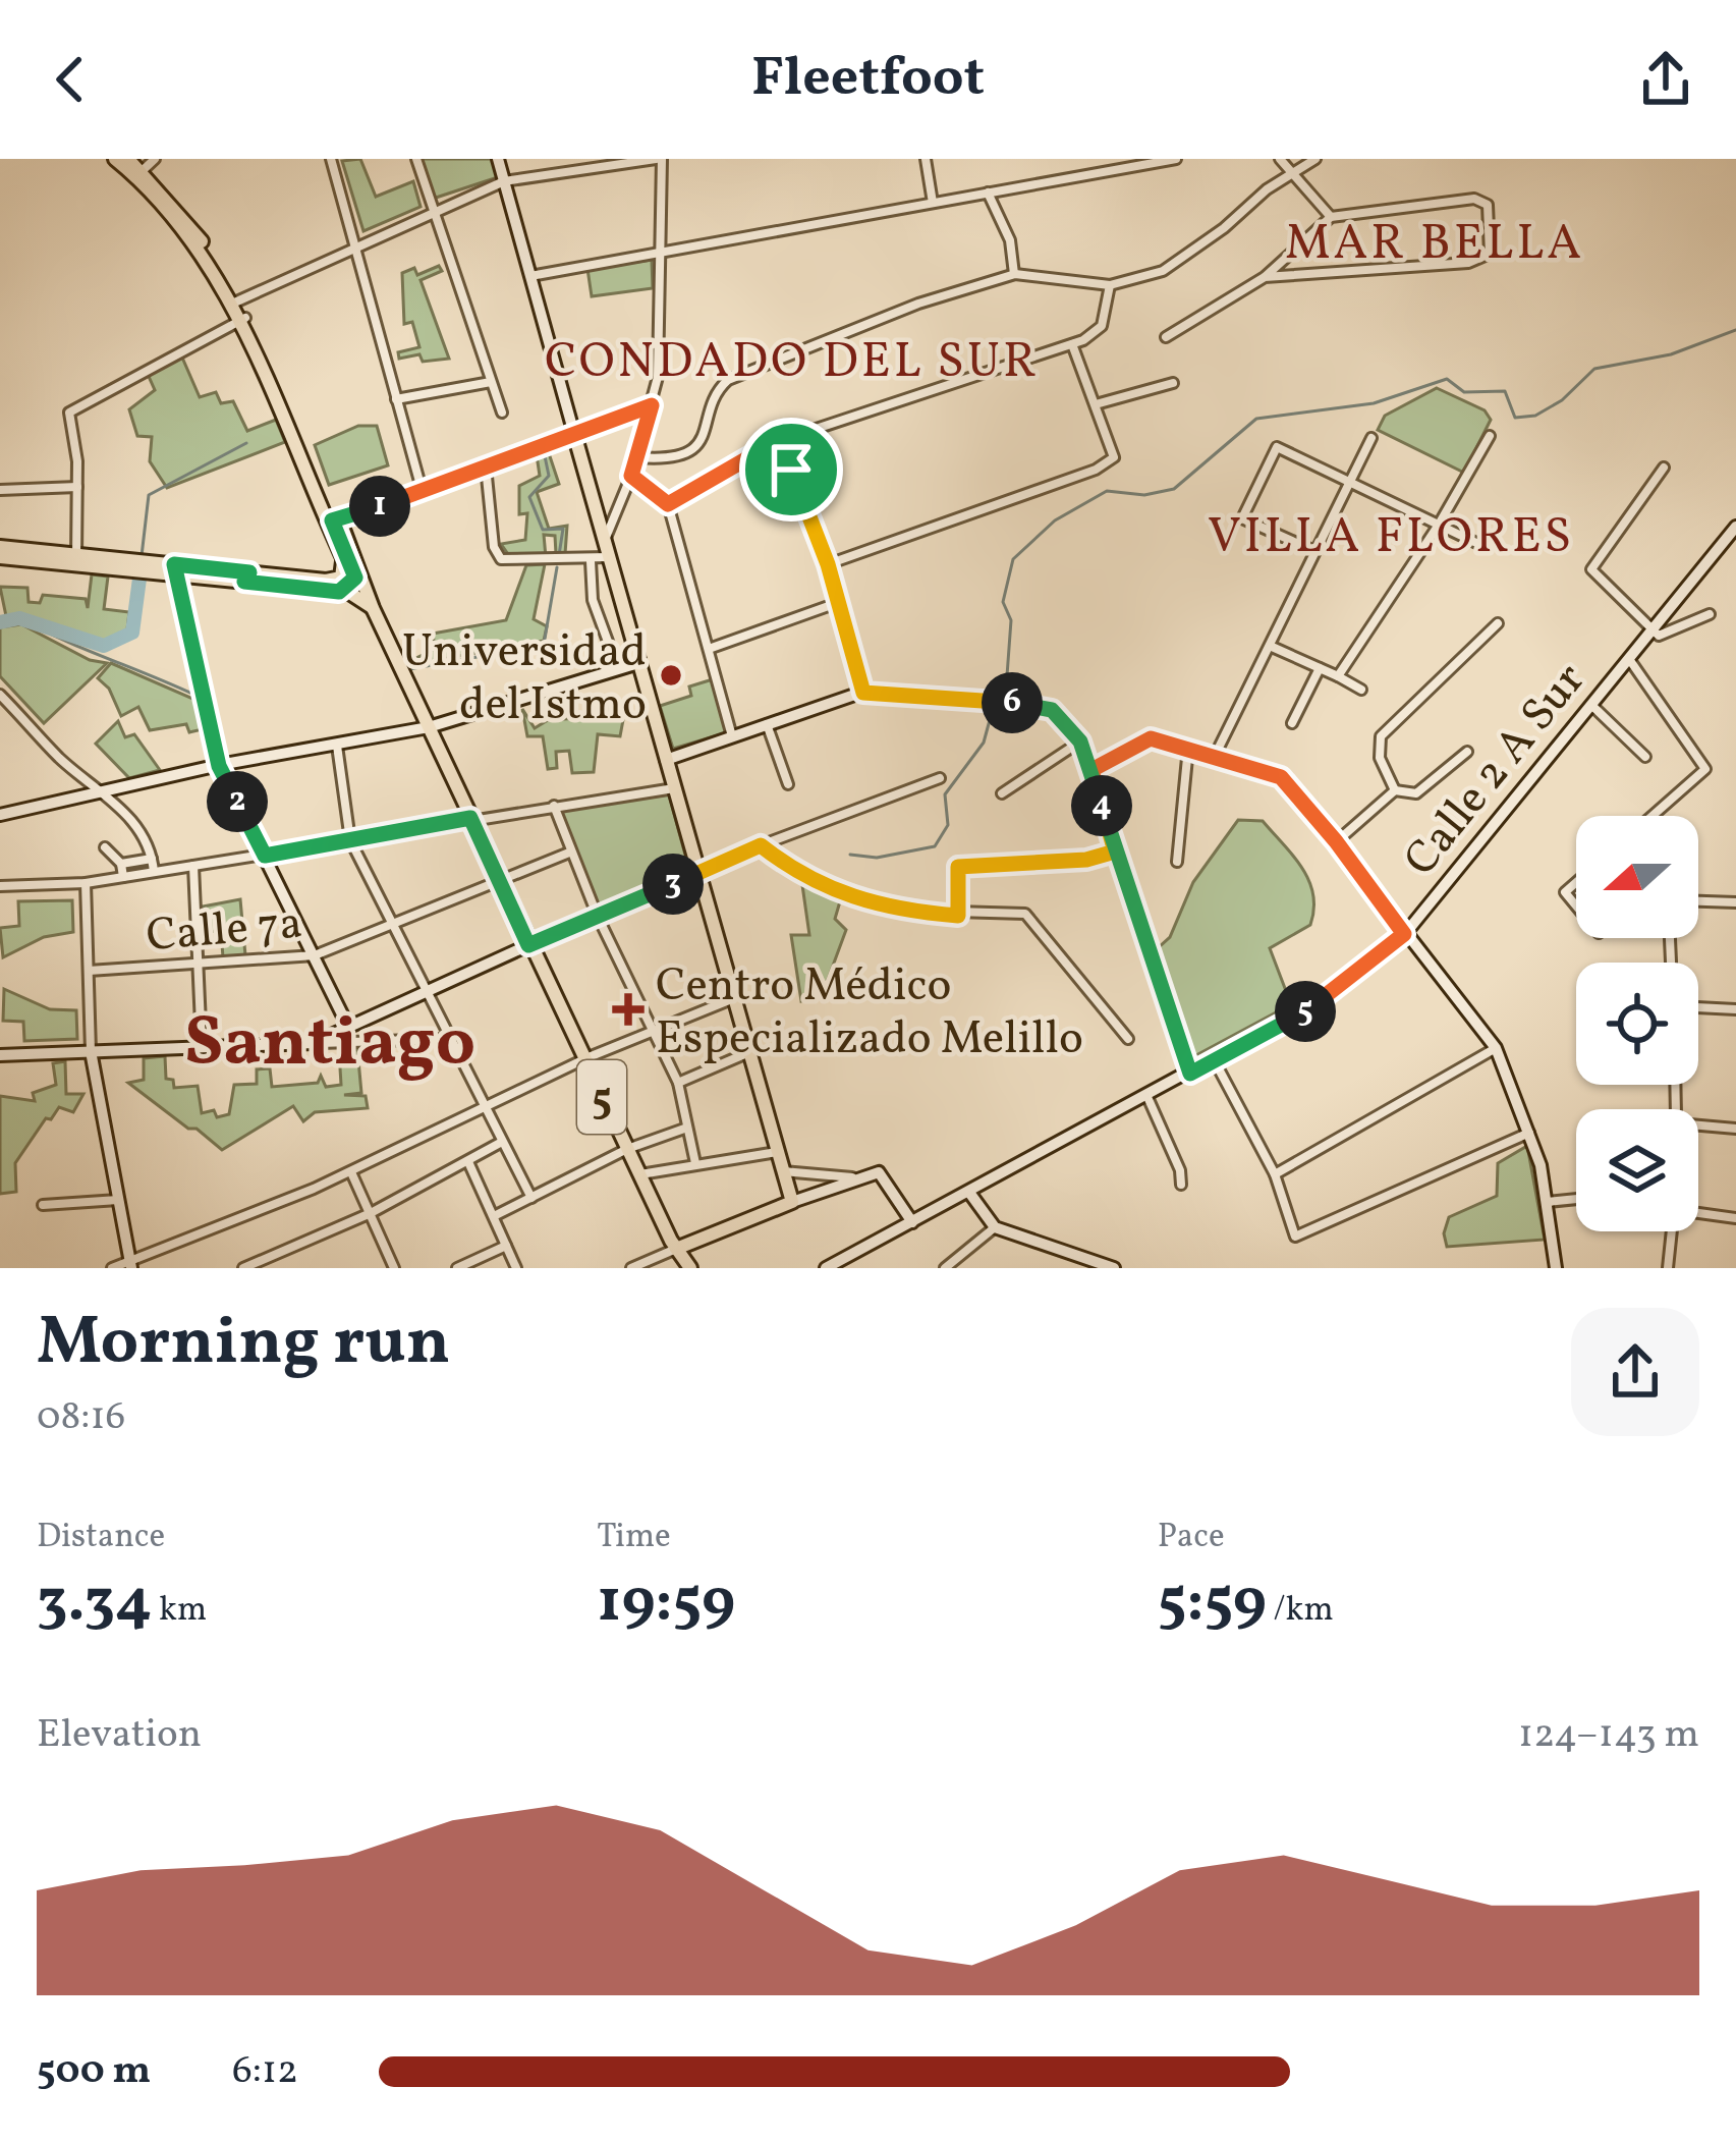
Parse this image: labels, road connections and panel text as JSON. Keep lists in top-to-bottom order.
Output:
{
  "streets": {
    "main road": ["5"],
    "street": ["Calle 2 A Sur", "Calle 7a"]
  },
  "crossings": [
    ["Calle 7a", "5"]
  ],
  "districts": [
    "MAR BELLA",
    "CONDADO DEL SUR",
    "VILLA FLORES",
    "Santiago"
  ],
  "places": {
    "other": ["Universidad del Istmo"],
    "health": ["Centro Médico Especializado Melillo"]
  },
  "north": "left",
  "page": {
    "header": "Fleetfoot",
    "pins": [
      "1",
      "6",
      "2",
      "4",
      "3",
      "5"
    ],
    "heading": ["Morning run", "08:16"],
    "stats": [
      ["Distance", "3.34 km"],
      ["Time", "19:59"],
      ["Pace", "5:59 /km"]
    ],
    "chart": ["Elevation", "124–143 m"],
    "list": [
      {
        "name": "500 m",
        "note": "6:12"
      }
    ]
  }
}
